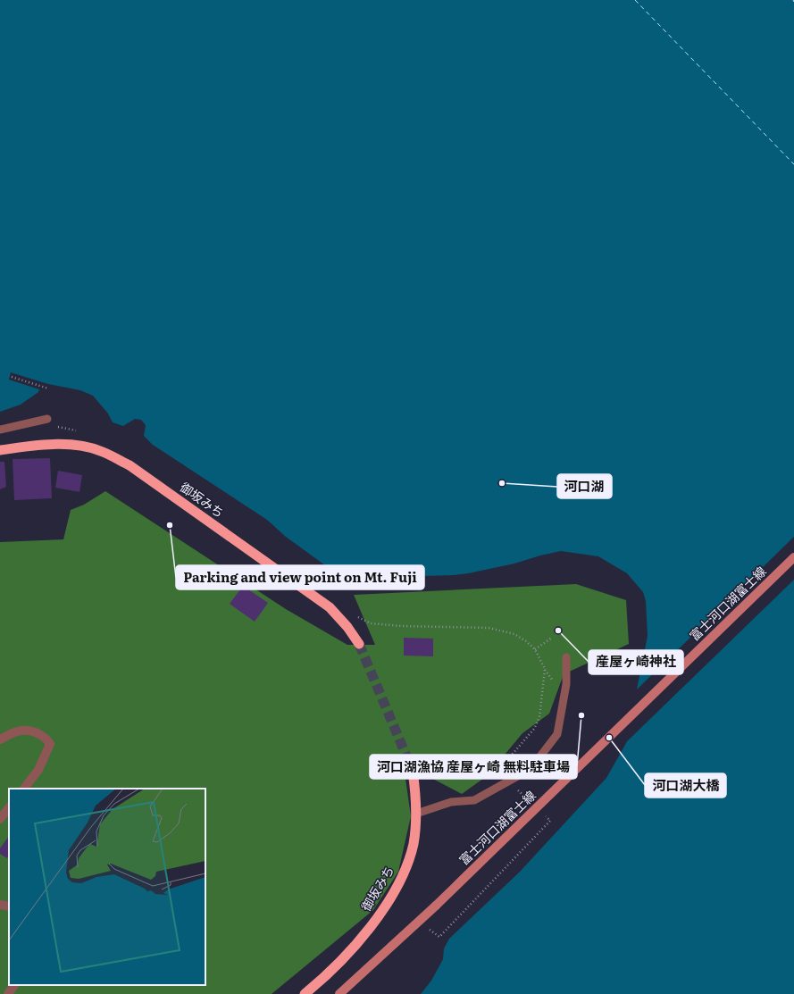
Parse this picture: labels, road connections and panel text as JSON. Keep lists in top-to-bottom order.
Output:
{
  "streets": {
    "highway": ["御坂みち"],
    "main road": ["富士河口湖富士線"]
  },
  "places": [
    "河口湖",
    "Parking and view point on Mt. Fuji",
    "産屋ヶ崎神社",
    "河口湖漁協 産屋ヶ崎 無料駐車場",
    "河口湖大橋"
  ]
}
